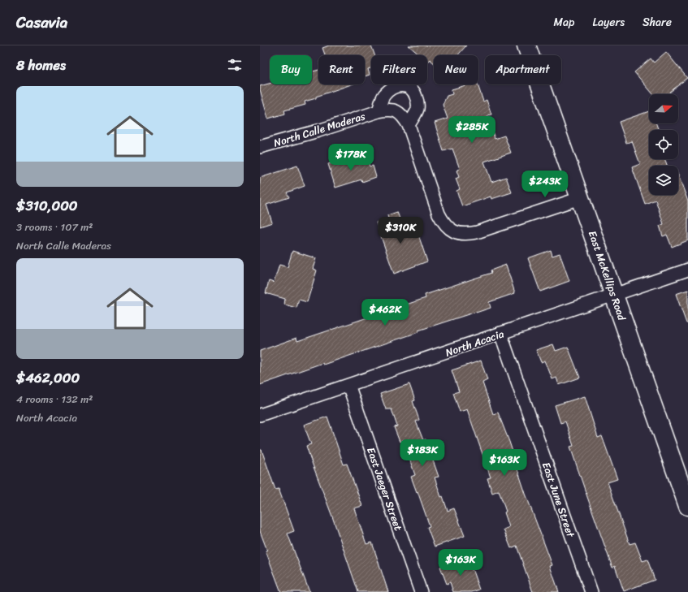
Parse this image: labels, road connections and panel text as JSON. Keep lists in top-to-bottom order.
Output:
{
  "streets": {
    "main road": ["East McKellips Road"],
    "street": [
      "North Calle Maderas",
      "North Acacia",
      "East Jaeger Street",
      "East June Street"
    ]
  },
  "crossings": [
    ["North Calle Maderas", "East McKellips Road"],
    ["East McKellips Road", "North Acacia"],
    ["North Acacia", "East Jaeger Street"],
    ["North Acacia", "East June Street"]
  ],
  "north": "right",
  "page": {
    "header": "Casavia",
    "nav": ["Map", "Layers", "Share"],
    "heading": "8 homes",
    "chip": [
      "Buy",
      "Rent",
      "Filters",
      "New",
      "Apartment"
    ],
    "list": [
      {
        "name": "$310,000",
        "note": "3 rooms · 107 m² · North Calle Maderas"
      },
      {
        "name": "$462,000",
        "note": "4 rooms · 132 m² · North Acacia"
      }
    ],
    "price": [
      "$285K",
      "$178K",
      "$243K",
      "$310K",
      "$462K",
      "$183K",
      "$163K",
      "$163K"
    ]
  }
}
